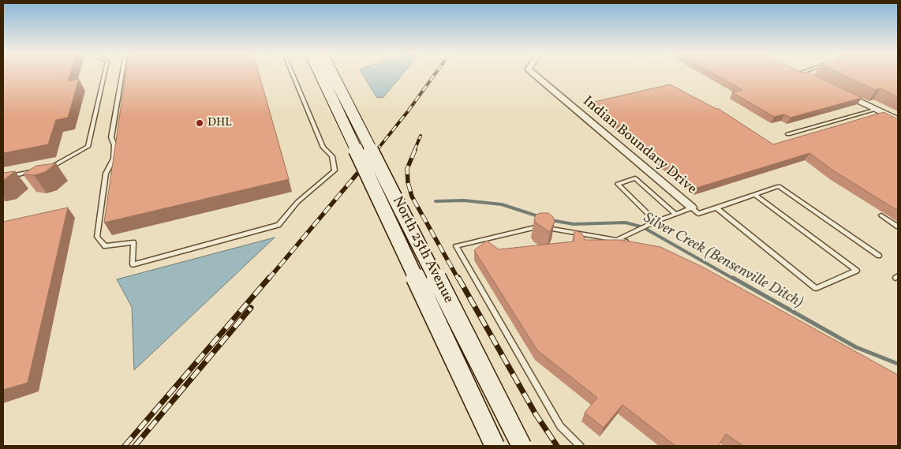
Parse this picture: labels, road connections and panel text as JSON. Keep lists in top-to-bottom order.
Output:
{
  "streets": {
    "main road": ["North 25th Avenue"],
    "street": ["Indian Boundary Drive"]
  },
  "water": ["Silver Creek (Bensenville Ditch)"],
  "places": ["DHL"]
}
